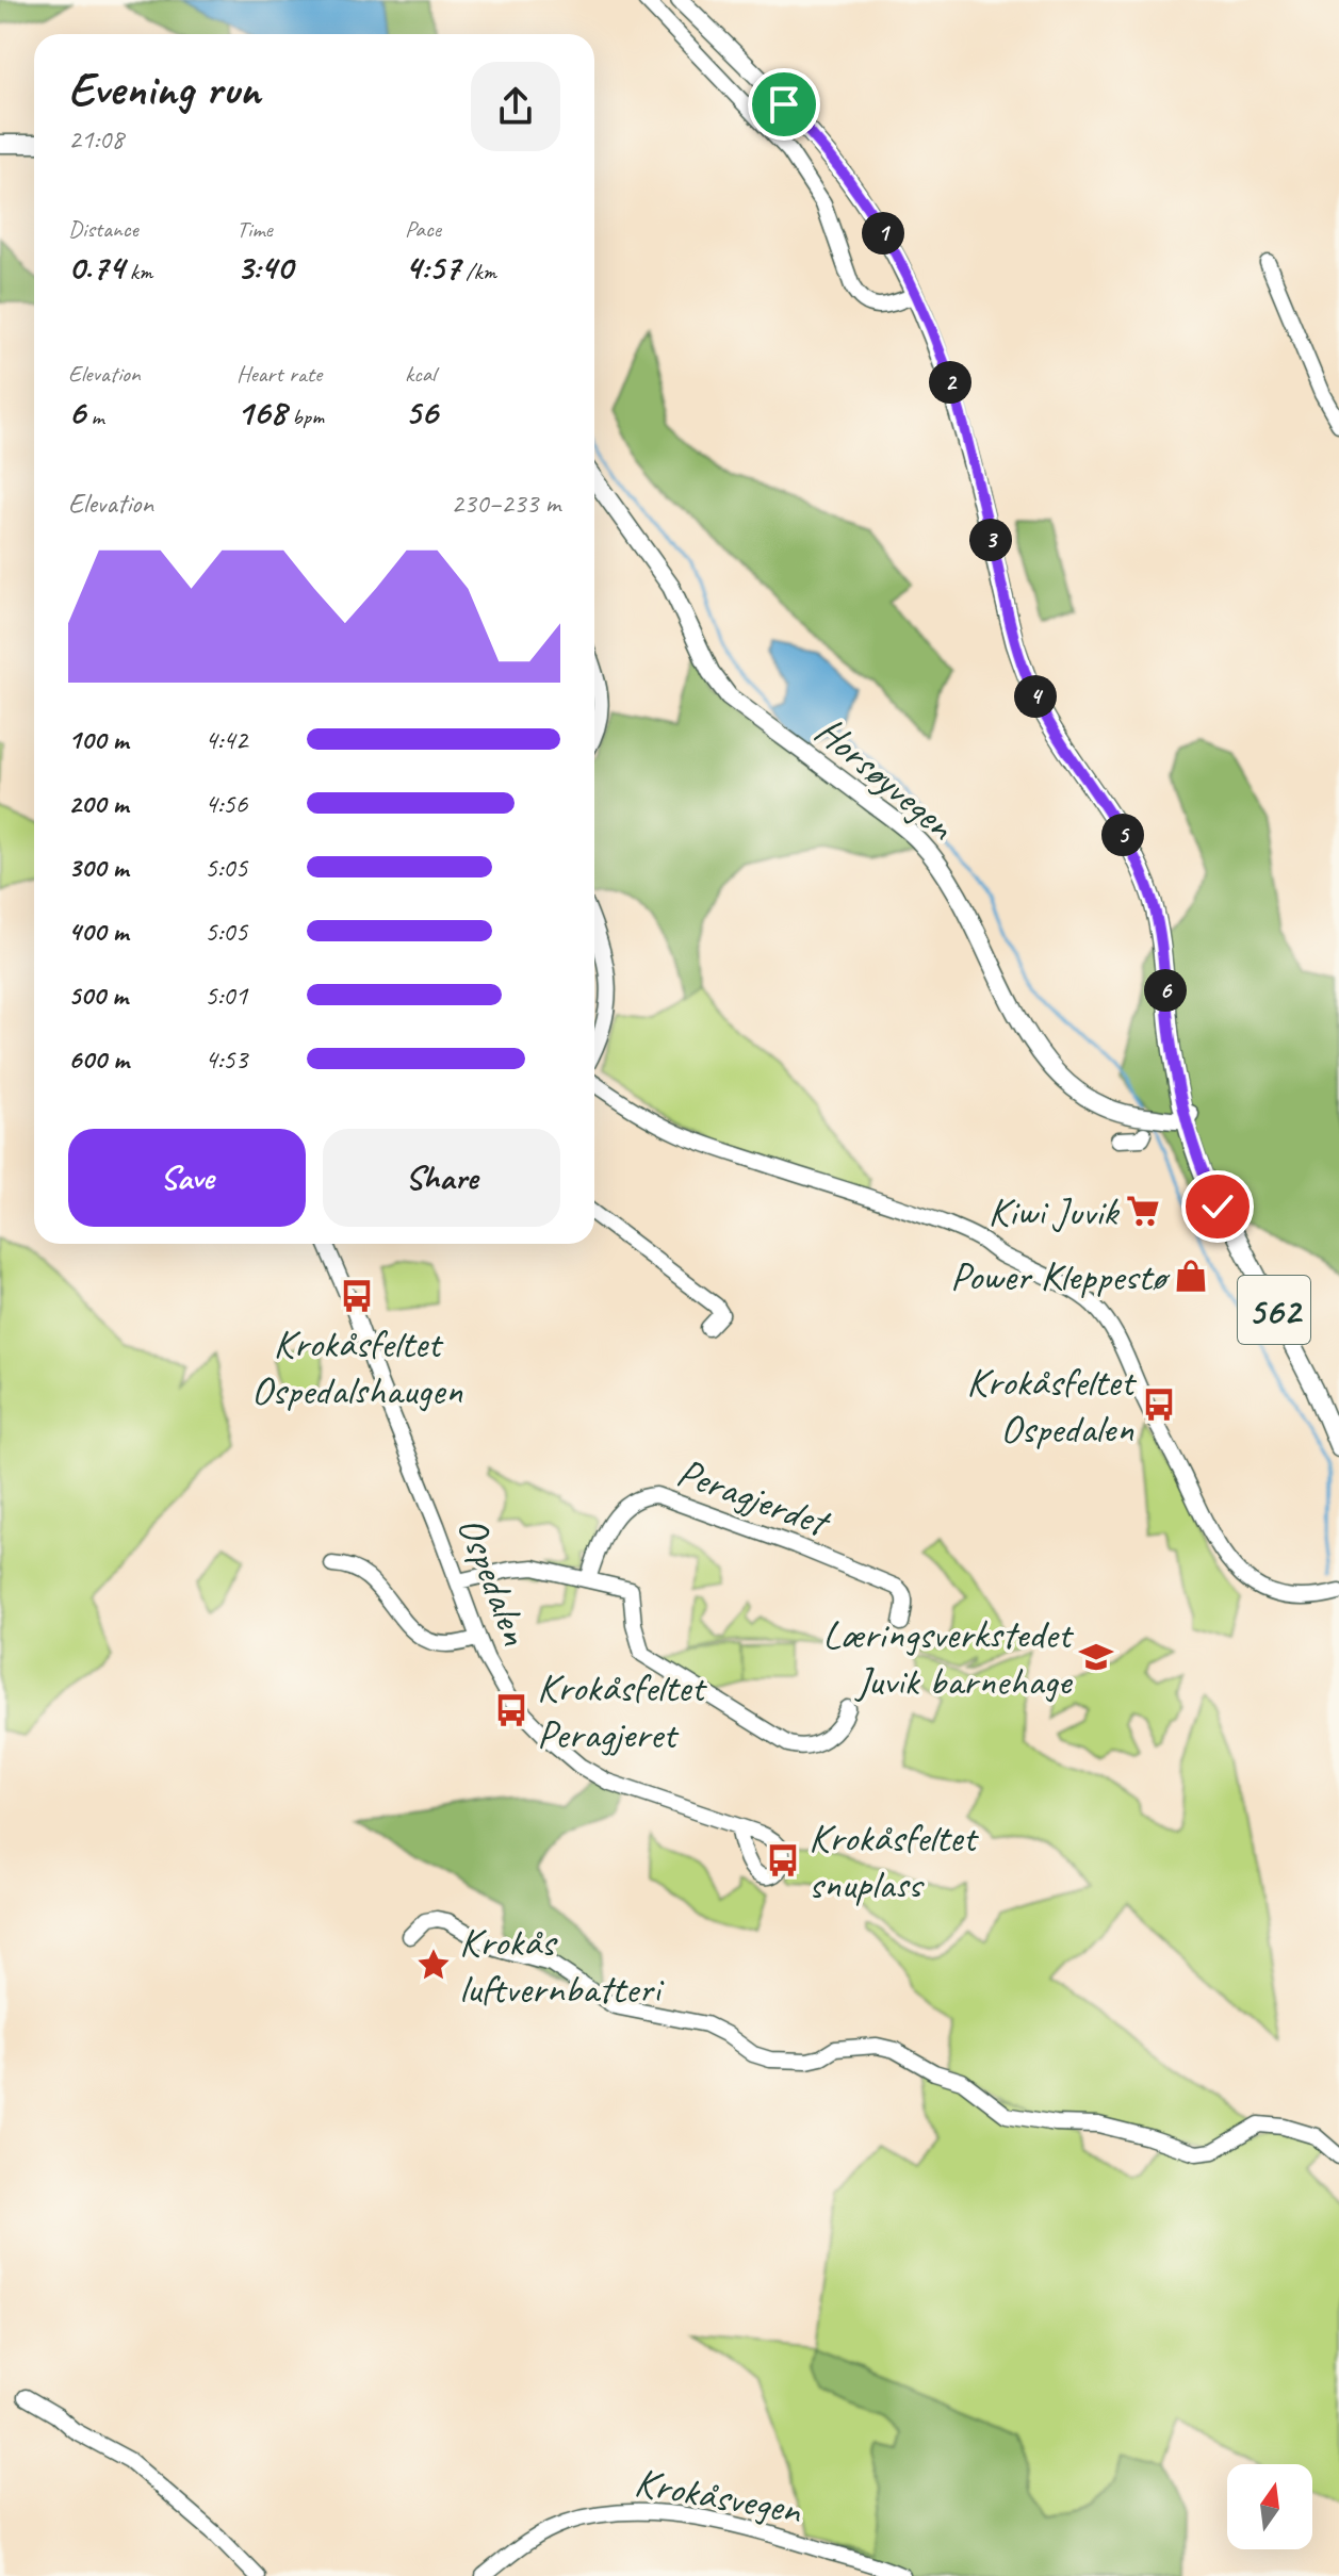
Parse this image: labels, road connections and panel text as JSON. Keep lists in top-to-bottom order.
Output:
{
  "streets": {
    "main road": ["Horsøyvegen", "562"],
    "street": ["Peragjerdet", "Ospedalen", "Krokåsvegen"]
  },
  "crossings": [
    ["Horsøyvegen", "562"]
  ],
  "places": {
    "supermarket": ["Kiwi Juvik"],
    "shop": ["Power Kleppestø"],
    "bus stop": [
      "Krokåsfeltet Ospedalshaugen",
      "Krokåsfeltet Ospedalen",
      "Krokåsfeltet Peragjeret",
      "Krokåsfeltet snuplass"
    ],
    "school or university": ["Læringsverkstedet Juvik barnehage"],
    "place": ["Krokås luftvernbatteri"]
  },
  "north": "top",
  "page": {
    "heading": ["Evening run", "21:08"],
    "stats": [
      ["Distance", "0.74 km"],
      ["Time", "3:40"],
      ["Pace", "4:57 /km"],
      ["Elevation", "6 m"],
      ["Heart rate", "168 bpm"],
      ["kcal", "56"]
    ],
    "pins": [
      "1",
      "2",
      "3",
      "4",
      "5",
      "6"
    ],
    "chart": ["Elevation", "230–233 m"],
    "list": [
      {
        "name": "100 m",
        "note": "4:42"
      },
      {
        "name": "200 m",
        "note": "4:56"
      },
      {
        "name": "300 m",
        "note": "5:05"
      },
      {
        "name": "400 m",
        "note": "5:05"
      },
      {
        "name": "500 m",
        "note": "5:01"
      },
      {
        "name": "600 m",
        "note": "4:53"
      }
    ],
    "buttons": ["Save", "Share"]
  }
}
